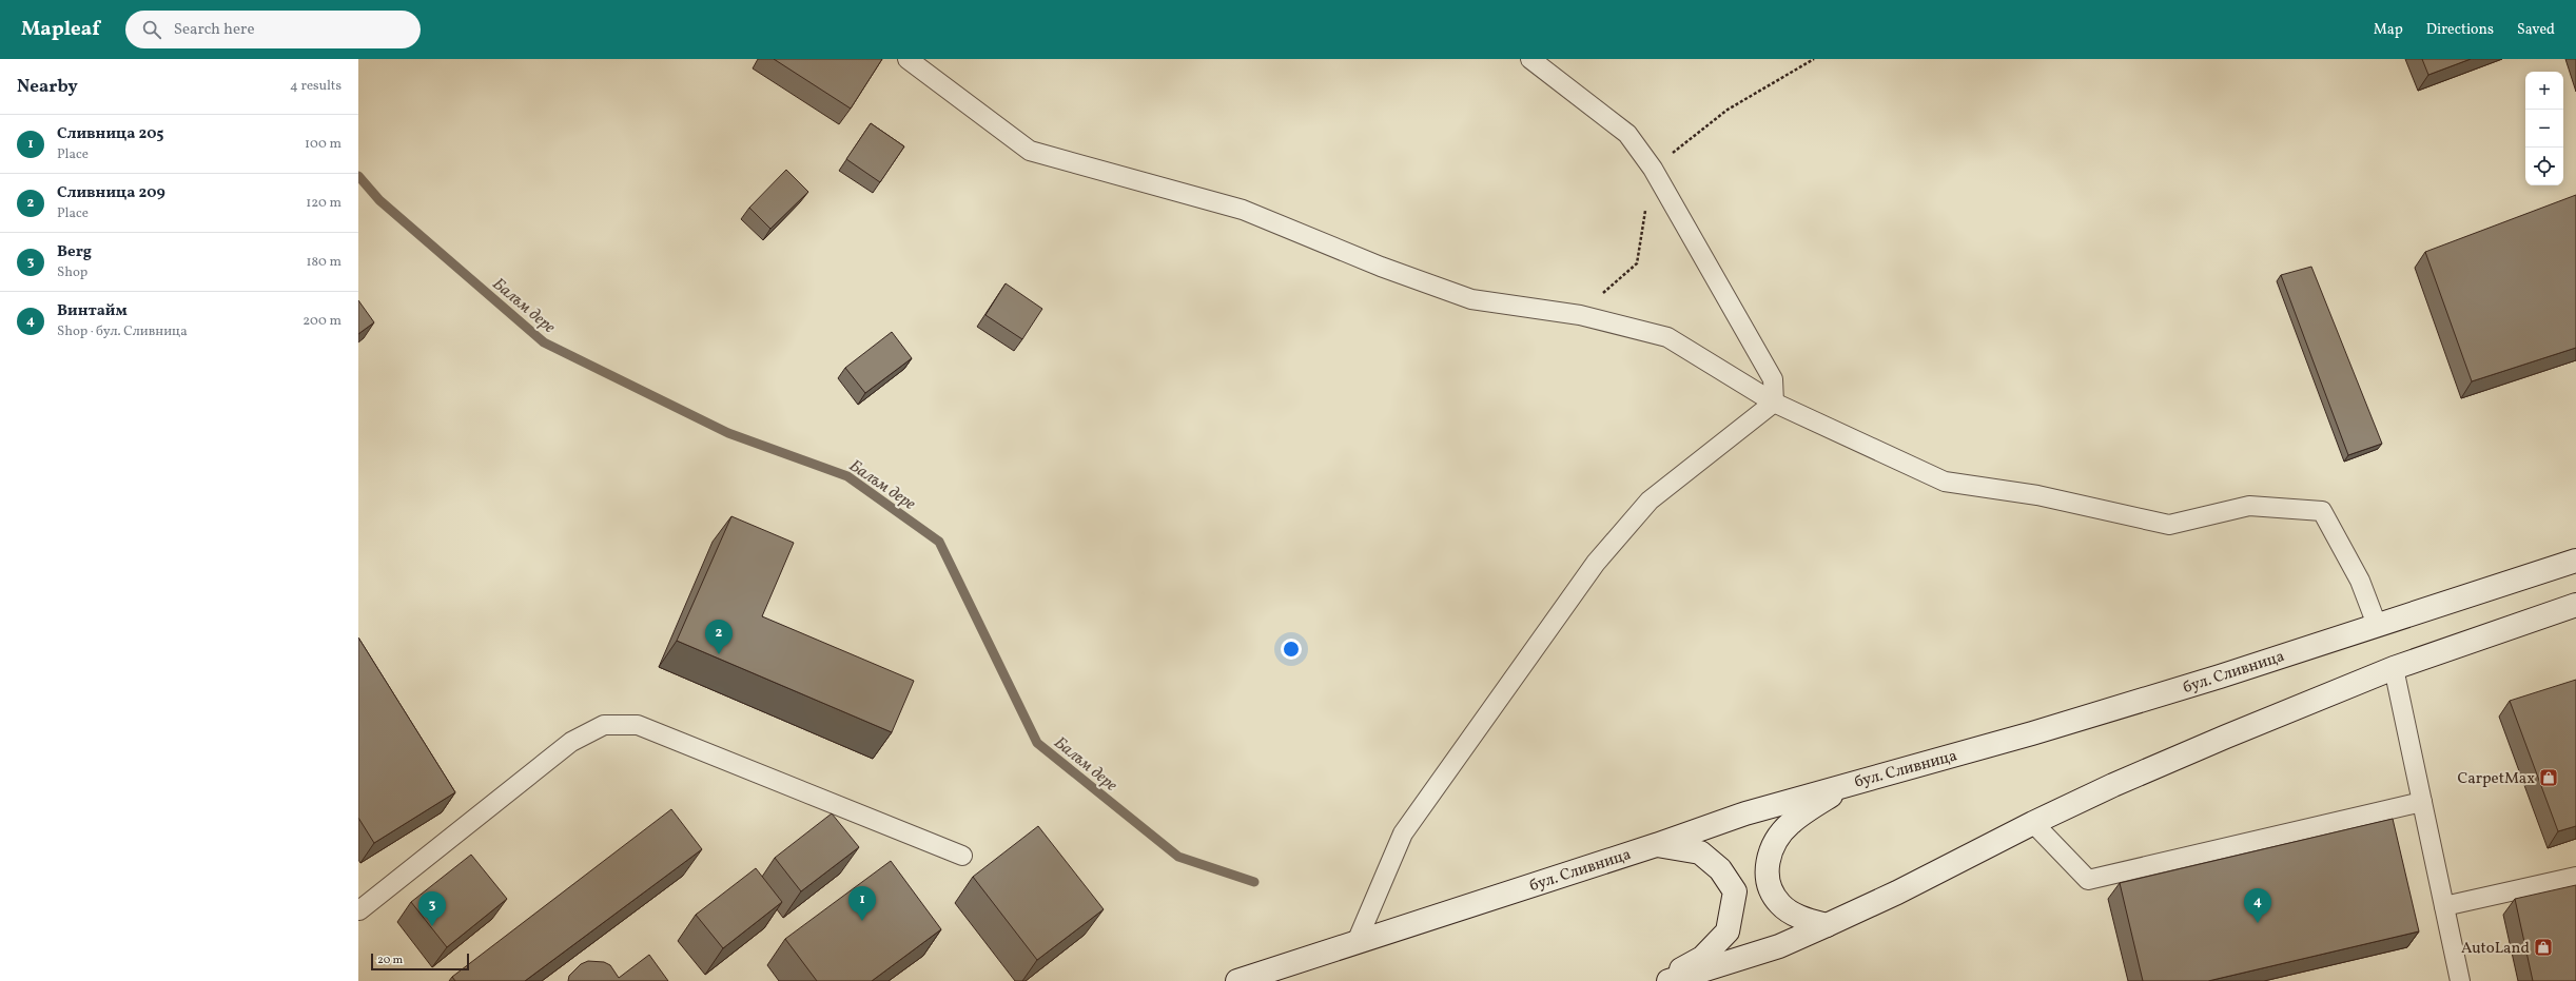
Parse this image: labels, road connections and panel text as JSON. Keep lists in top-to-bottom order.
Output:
{
  "streets": {
    "main road": ["бул. Сливница"]
  },
  "water": ["Балъм дере"],
  "places": {
    "shop": ["CarpetMax", "AutoLand"]
  },
  "scale_bar": "20 m",
  "page": {
    "header": "Mapleaf",
    "search": "Search here",
    "nav": ["Map", "Directions", "Saved"],
    "heading": ["Nearby", "4 results"],
    "map_buttons": ["+", "−"],
    "list": [
      {
        "mark": "1",
        "name": "Сливница 205",
        "note": "Place",
        "value": "100 m"
      },
      {
        "mark": "2",
        "name": "Сливница 209",
        "note": "Place",
        "value": "120 m"
      },
      {
        "mark": "3",
        "name": "Berg",
        "note": "Shop",
        "value": "180 m"
      },
      {
        "mark": "4",
        "name": "Винтайм",
        "note": "Shop · бул. Сливница",
        "value": "200 m"
      }
    ],
    "pins": [
      "2",
      "1",
      "4",
      "3"
    ],
    "scale": "20 m"
  }
}
